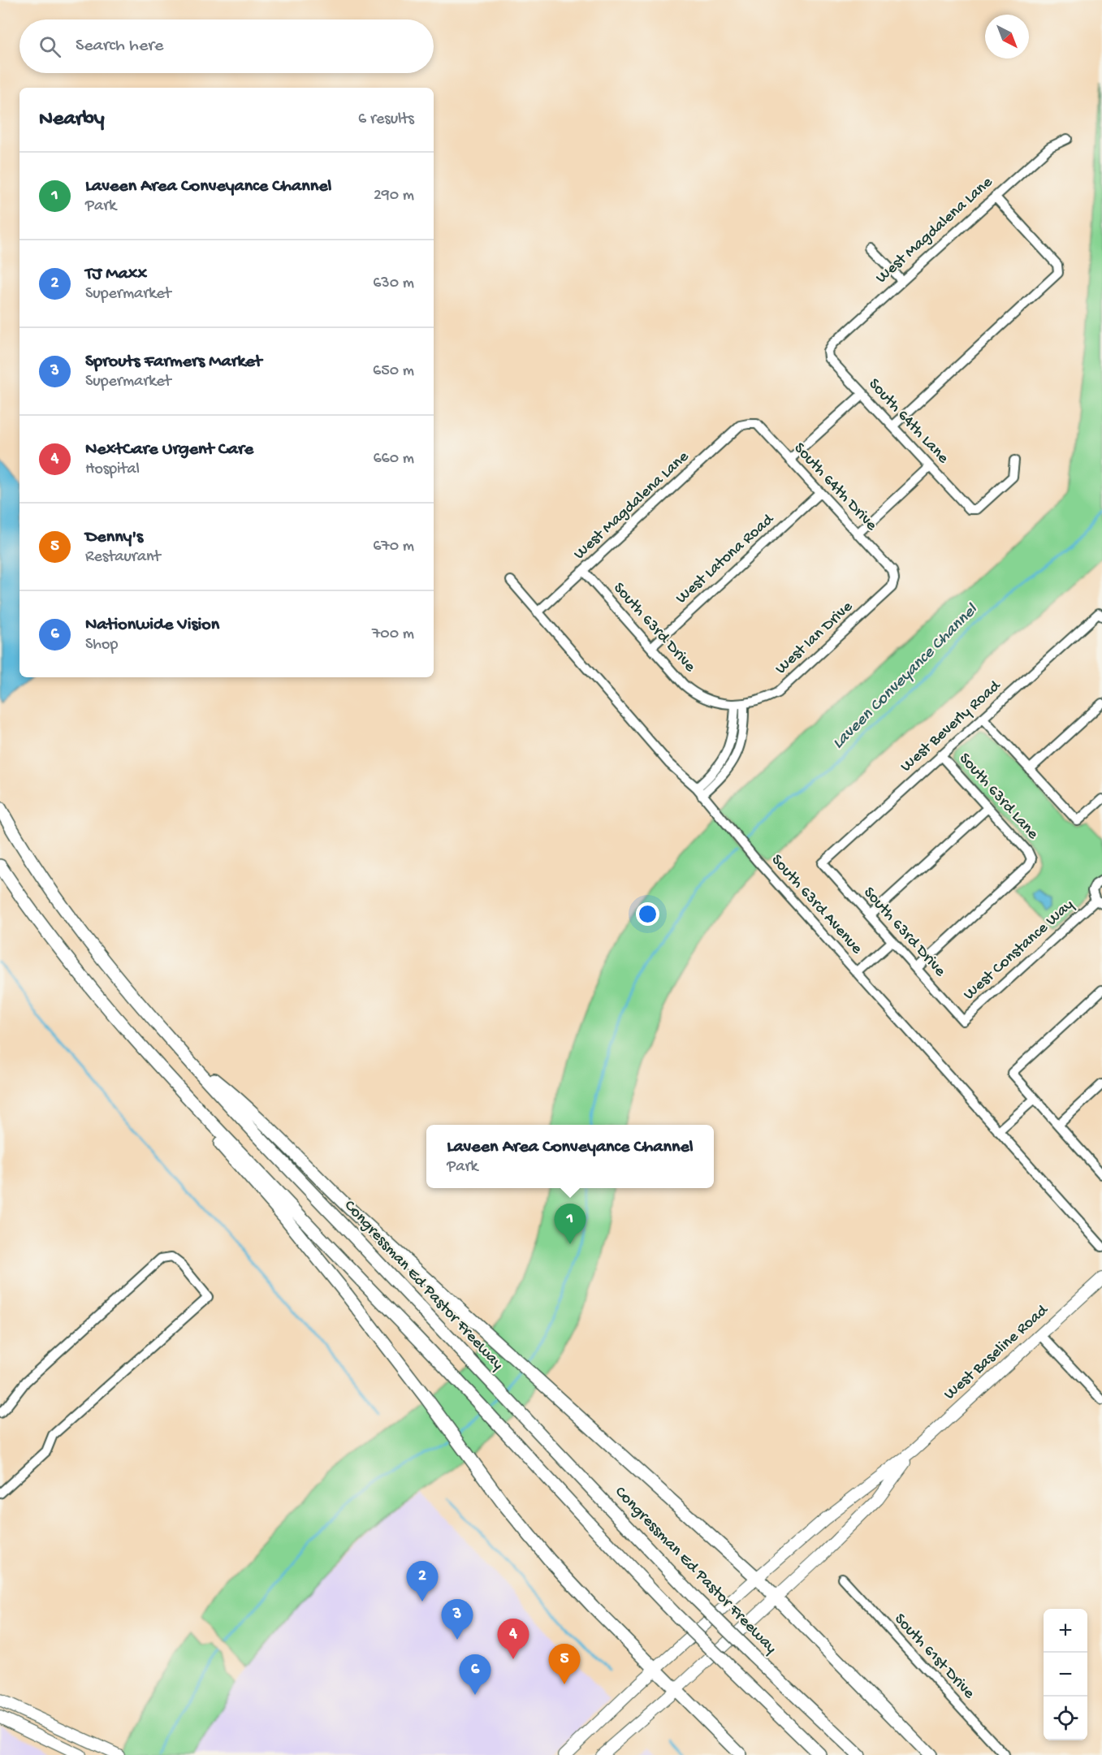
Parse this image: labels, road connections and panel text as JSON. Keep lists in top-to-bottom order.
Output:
{
  "streets": {
    "highway": ["Congressman Ed Pastor Freeway"],
    "main road": ["West Baseline Road"],
    "street": [
      "West Magdalena Lane",
      "South 64th Lane",
      "South 64th Drive",
      "West Latona Road",
      "South 63rd Drive",
      "West Ian Drive",
      "West Beverly Road",
      "South 63rd Lane",
      "South 63rd Avenue",
      "West Constance Way",
      "South 61st Drive"
    ]
  },
  "crossings": [
    ["West Magdalena Lane", "South 64th Lane"],
    ["West Magdalena Lane", "South 64th Drive"],
    ["West Magdalena Lane", "South 63rd Drive"],
    ["West Magdalena Lane", "South 63rd Avenue"],
    ["South 64th Drive", "West Latona Road"],
    ["South 64th Drive", "West Ian Drive"],
    ["West Latona Road", "South 63rd Drive"],
    ["South 63rd Drive", "West Ian Drive"],
    ["South 63rd Drive", "West Beverly Road"],
    ["South 63rd Drive", "South 63rd Lane"],
    ["South 63rd Drive", "West Constance Way"],
    ["West Beverly Road", "South 63rd Lane"]
  ],
  "water": ["Laveen Conveyance Channel"],
  "north": "bottom right",
  "page": {
    "search": "Search here",
    "heading": ["Nearby", "6 results"],
    "list": [
      {
        "mark": "1",
        "name": "Laveen Area Conveyance Channel",
        "note": "Park",
        "value": "290 m"
      },
      {
        "mark": "2",
        "name": "TJ Maxx",
        "note": "Supermarket",
        "value": "630 m"
      },
      {
        "mark": "3",
        "name": "Sprouts Farmers Market",
        "note": "Supermarket",
        "value": "650 m"
      },
      {
        "mark": "4",
        "name": "NextCare Urgent Care",
        "note": "Hospital",
        "value": "660 m"
      },
      {
        "mark": "5",
        "name": "Denny's",
        "note": "Restaurant",
        "value": "670 m"
      },
      {
        "mark": "6",
        "name": "Nationwide Vision",
        "note": "Shop",
        "value": "700 m"
      }
    ],
    "popup": ["Laveen Area Conveyance Channel", "Park"],
    "pins": [
      "1",
      "2",
      "3",
      "4",
      "5",
      "6"
    ],
    "map_buttons": ["+", "−"]
  }
}
